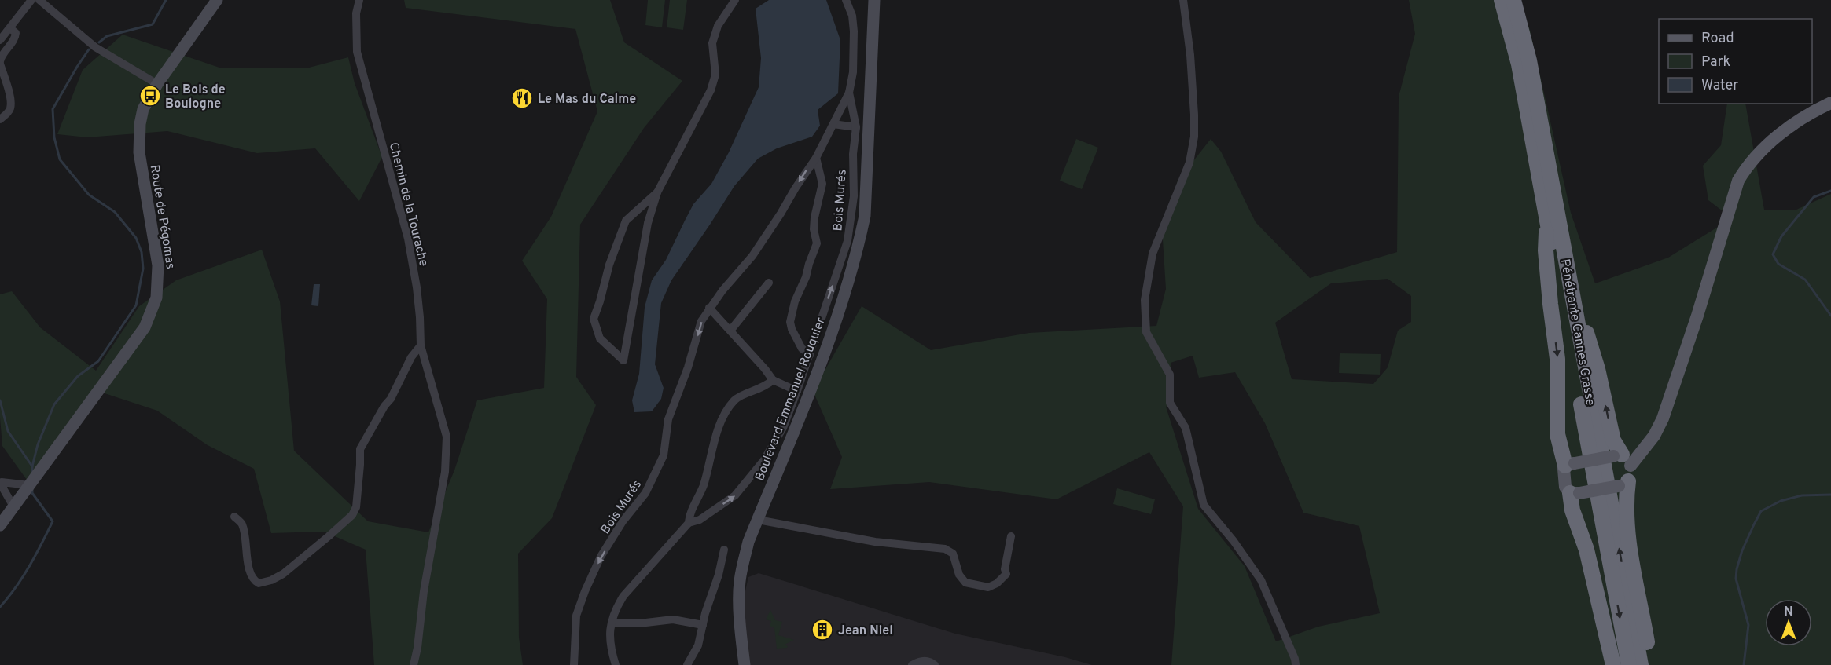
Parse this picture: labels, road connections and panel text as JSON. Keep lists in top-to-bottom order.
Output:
{
  "streets": {
    "highway": ["Pénétrante Cannes Grasse"],
    "street": [
      "Bois Murés",
      "Chemin de la Tourache",
      "Route de Pégomas",
      "Boulevard Emmanuel Rouquier"
    ]
  },
  "places": {
    "bus stop": ["Le Bois de Boulogne"],
    "restaurant": ["Le Mas du Calme"],
    "building": ["Jean Niel"]
  },
  "legend": ["Road", "Park", "Water"],
  "north": "top"
}
